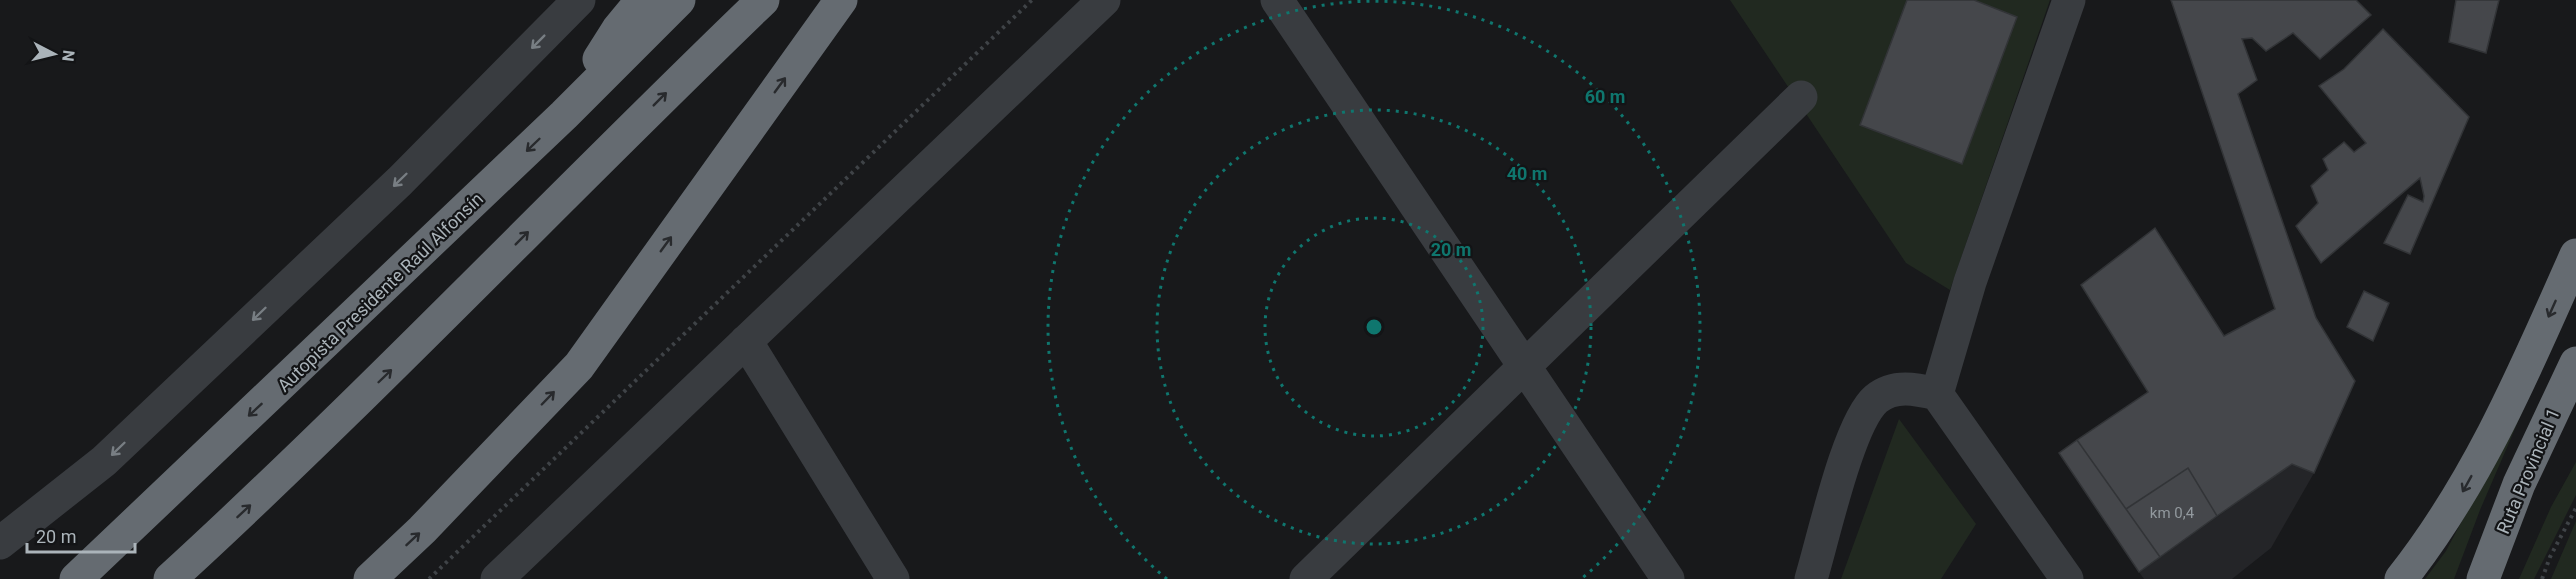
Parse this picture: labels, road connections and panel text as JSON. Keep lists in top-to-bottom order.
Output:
{
  "streets": {
    "highway": ["Autopista Presidente Raúl Alfonsín", "Ruta Provincial 1"]
  },
  "house_numbers": ["km 0,4"],
  "scale_bar": "20 m",
  "north": "right",
  "rings": ["60 m", "40 m", "20 m"]
}
